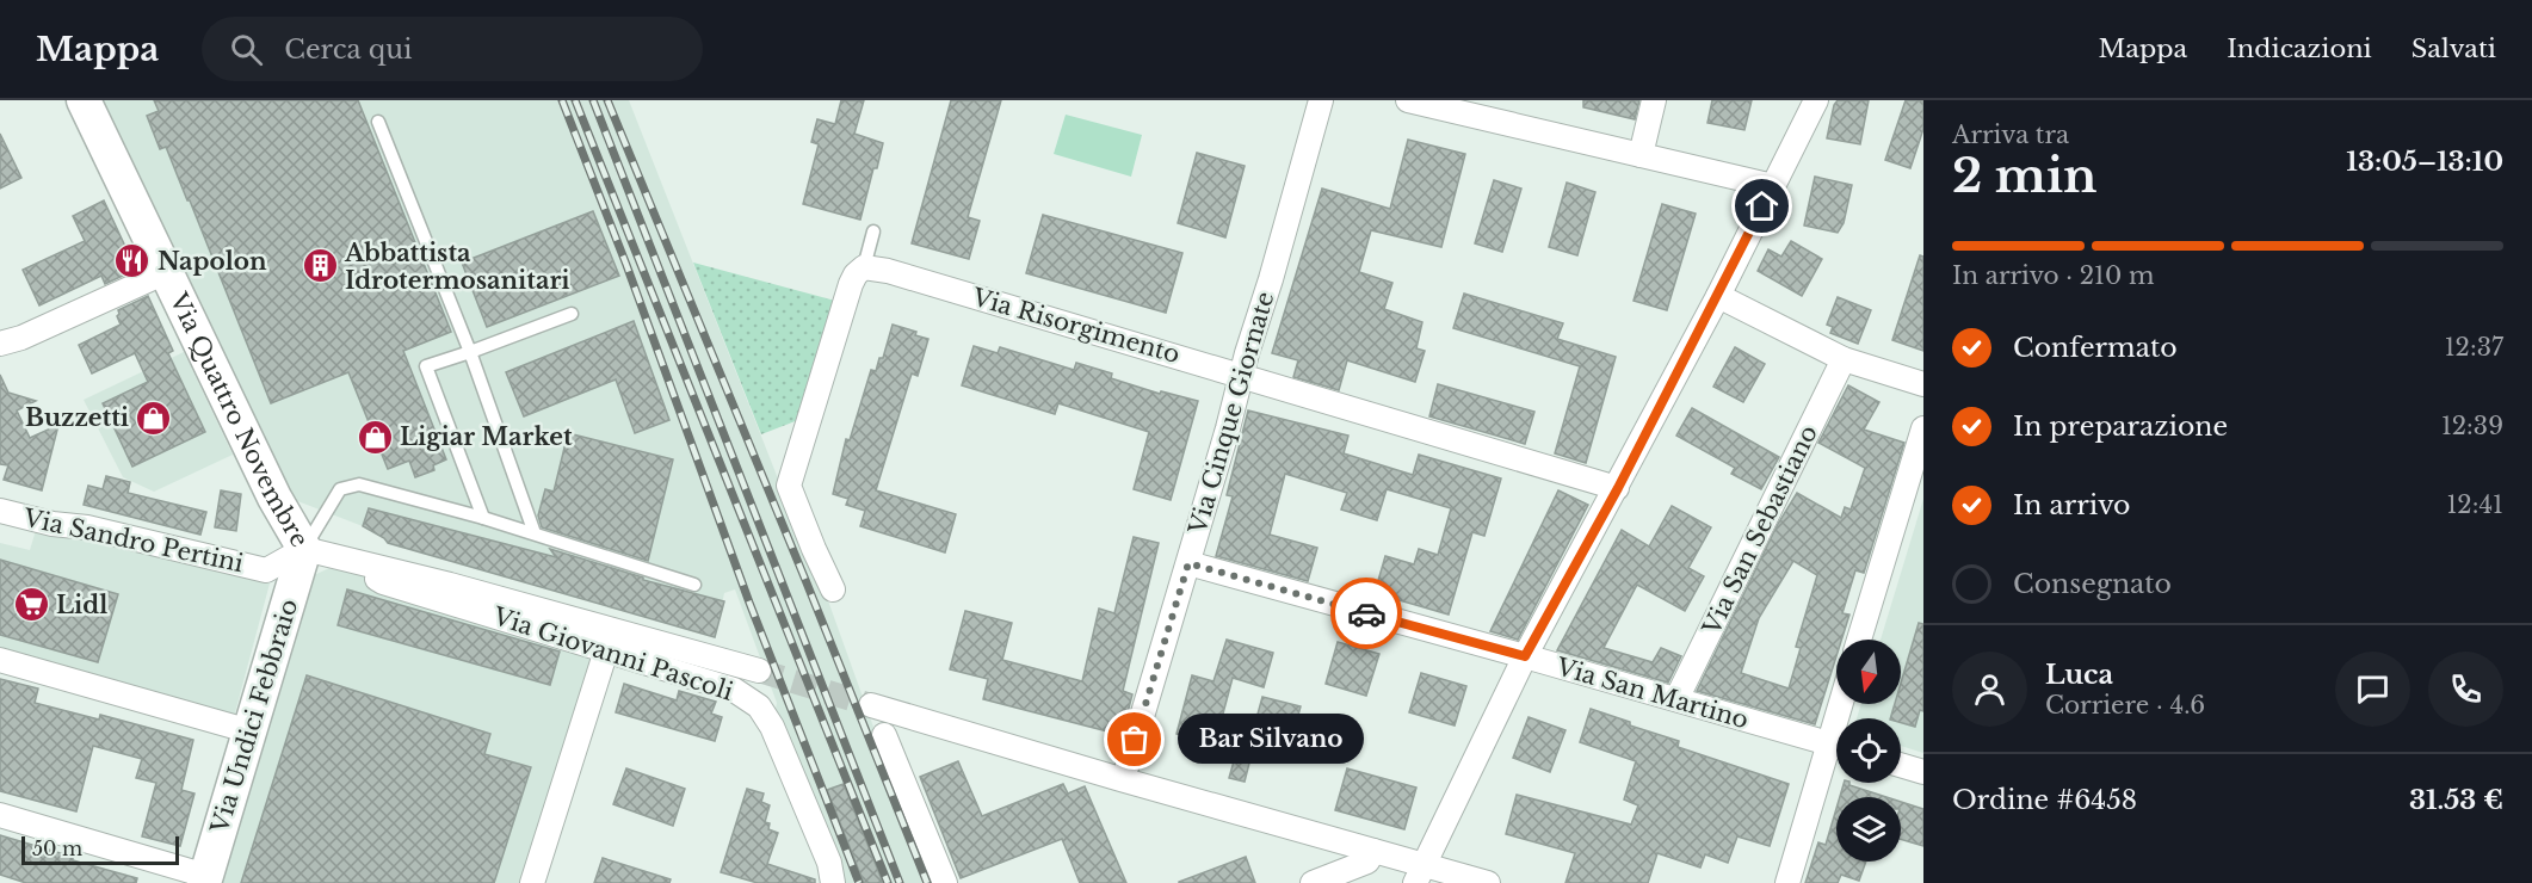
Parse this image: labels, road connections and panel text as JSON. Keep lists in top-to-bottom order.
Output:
{
  "streets": {
    "street": [
      "Via Risorgimento",
      "Via Cinque Giornate",
      "Via Quattro Novembre",
      "Via San Sebastiano",
      "Via Sandro Pertini",
      "Via Giovanni Pascoli",
      "Via San Martino",
      "Via Undici Febbraio"
    ]
  },
  "crossings": [
    ["Via Risorgimento", "Via Cinque Giornate"],
    ["Via Cinque Giornate", "Via San Martino"],
    ["Via Quattro Novembre", "Via Sandro Pertini"],
    ["Via Quattro Novembre", "Via Giovanni Pascoli"],
    ["Via Quattro Novembre", "Via Undici Febbraio"],
    ["Via San Sebastiano", "Via San Martino"],
    ["Via Sandro Pertini", "Via Undici Febbraio"]
  ],
  "places": {
    "restaurant": ["Napolon"],
    "building": ["Abbattista Idrotermosanitari"],
    "shop": ["Buzzetti", "Ligiar Market"],
    "supermarket": ["Lidl"],
    "other": ["Bar Silvano"]
  },
  "scale_bar": "50 m",
  "north": "bottom",
  "page": {
    "header": "Mappa",
    "search": "Cerca qui",
    "nav": ["Mappa", "Indicazioni", "Salvati"],
    "heading": ["2 min", "Arriva tra", "13:05–13:10"],
    "panel": [
      "Luca",
      "Corriere · 4.6",
      "Ordine #6458",
      "31.53 €"
    ],
    "bar": "In arrivo · 210 m",
    "list": [
      ["Confermato", "12:37"],
      ["In preparazione", "12:39"],
      ["In arrivo", "12:41"],
      "Consegnato"
    ],
    "bubble": "Bar Silvano",
    "scale": "50 m"
  }
}
